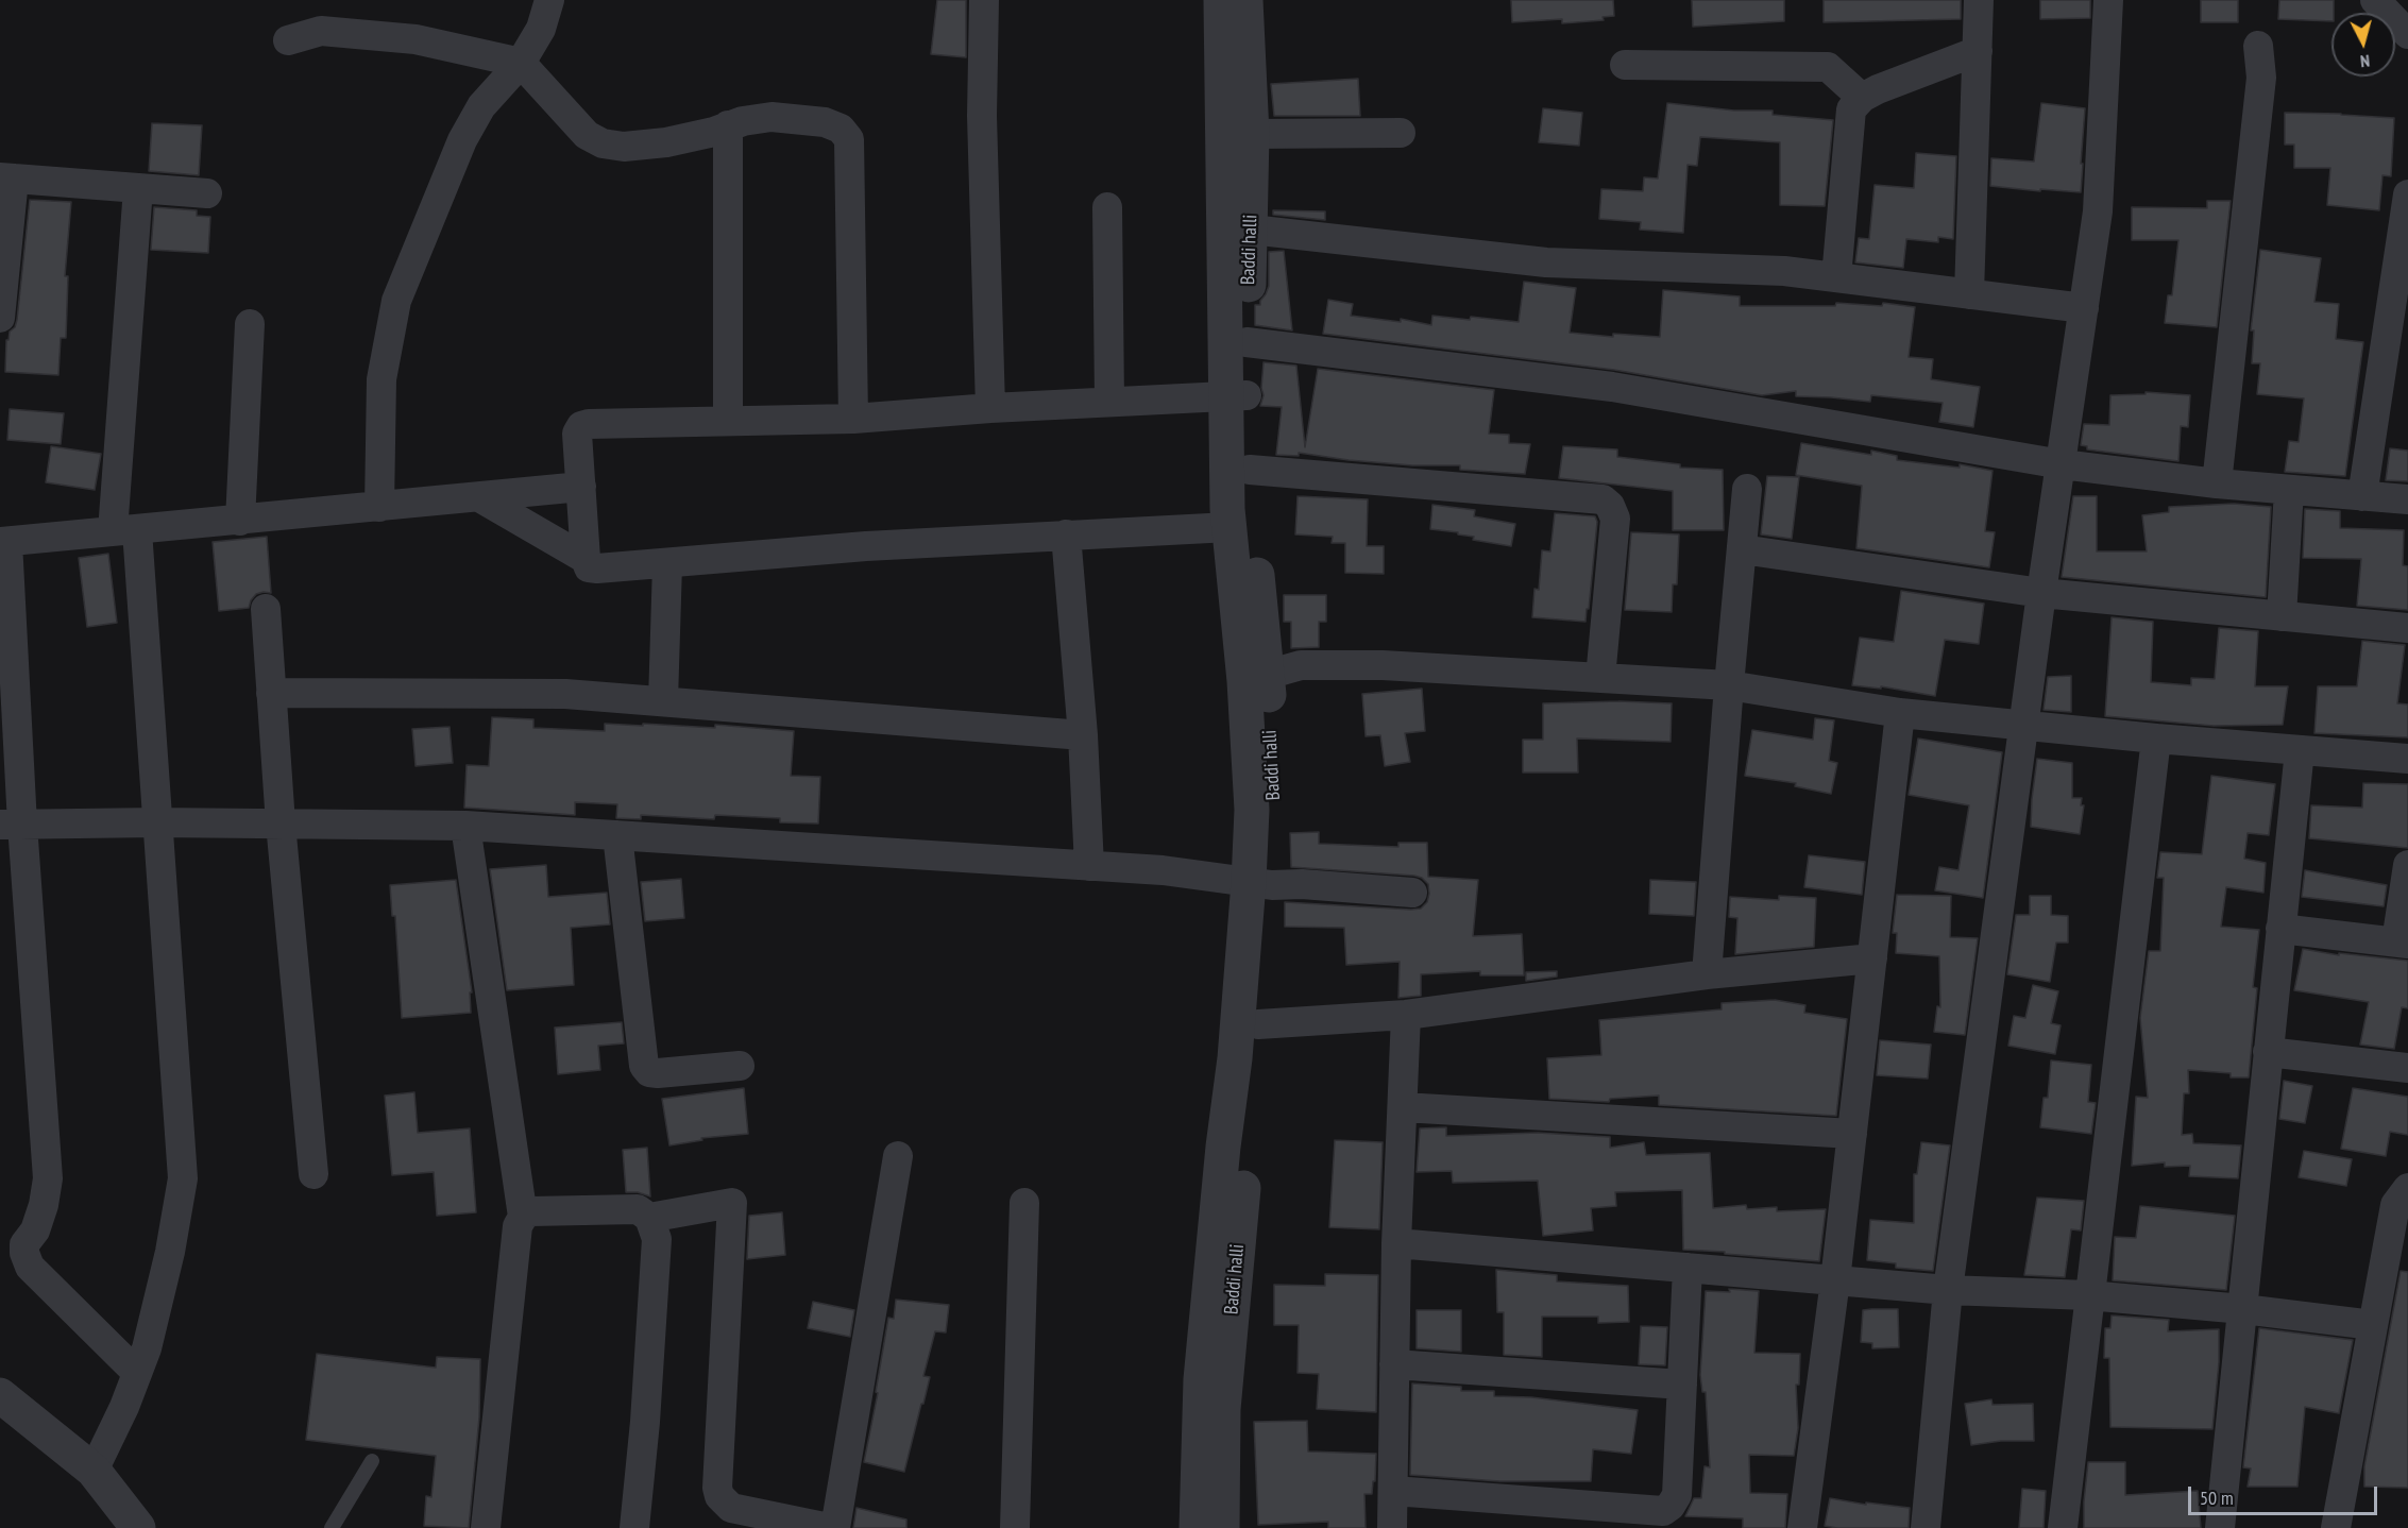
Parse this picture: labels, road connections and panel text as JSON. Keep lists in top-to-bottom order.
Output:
{
  "streets": {
    "street": ["Baddi halli"]
  },
  "scale_bar": "50 m",
  "north": "bottom"
}
